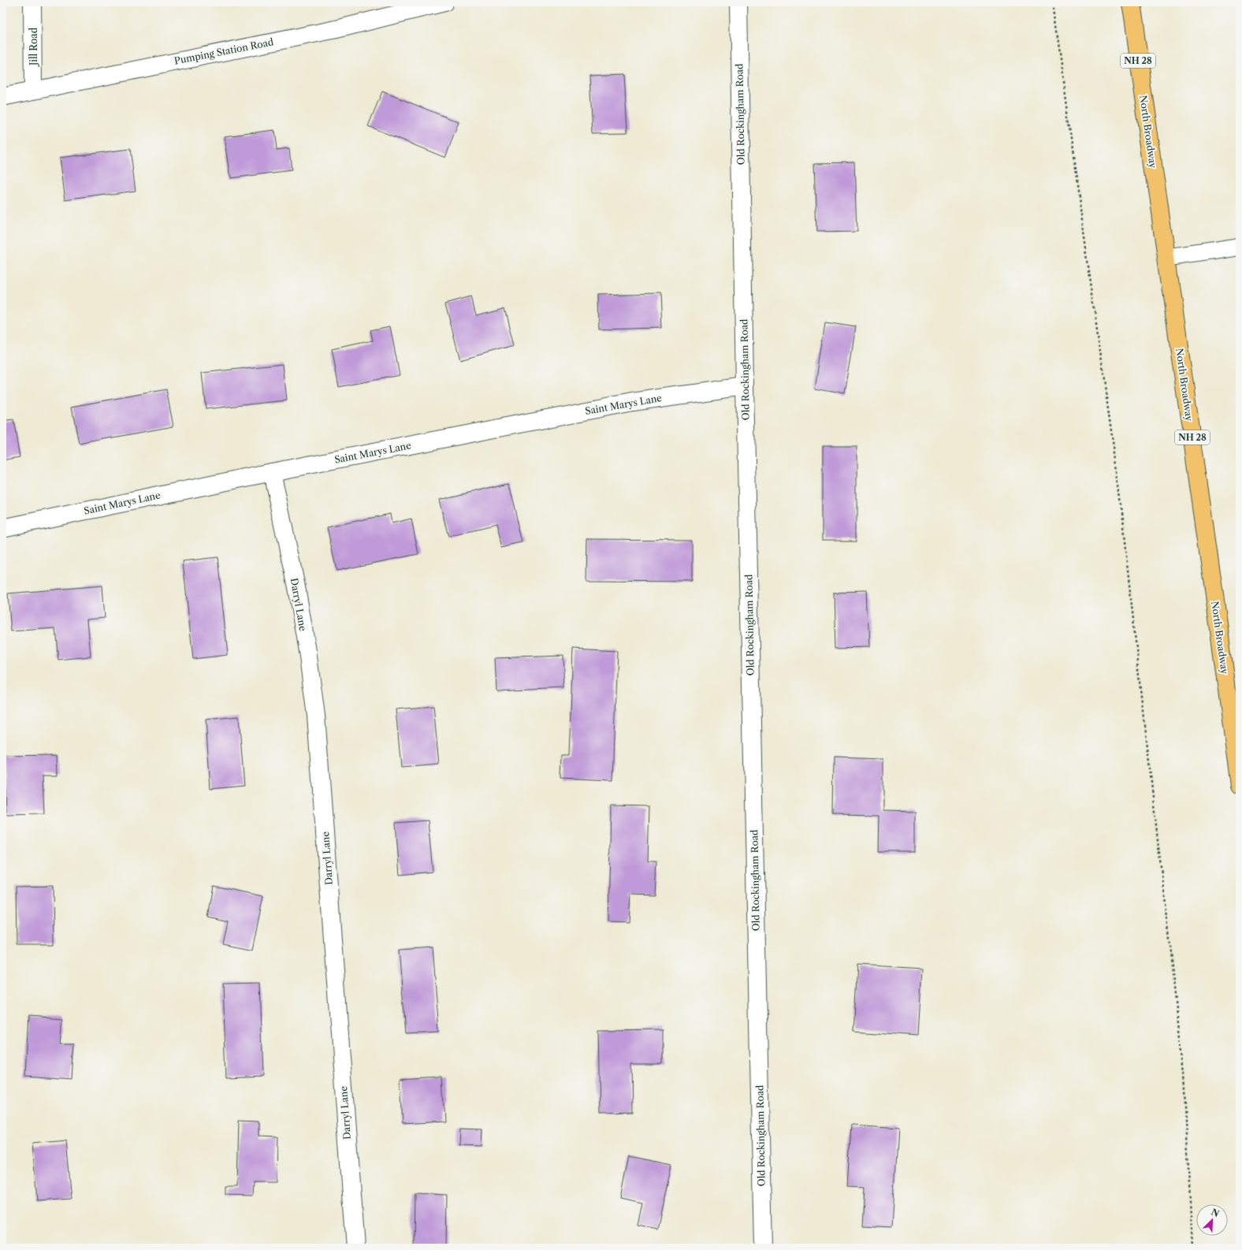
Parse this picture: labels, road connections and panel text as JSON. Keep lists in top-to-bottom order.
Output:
{
  "streets": {
    "main road": ["NH 28", "North Broadway"],
    "street": [
      "Jill Road",
      "Pumping Station Road",
      "Old Rockingham Road",
      "Saint Marys Lane",
      "Darryl Lane"
    ]
  },
  "crossings": [
    ["Jill Road", "Pumping Station Road"],
    ["Old Rockingham Road", "Saint Marys Lane"],
    ["Saint Marys Lane", "Darryl Lane"]
  ],
  "north": "top right"
}
